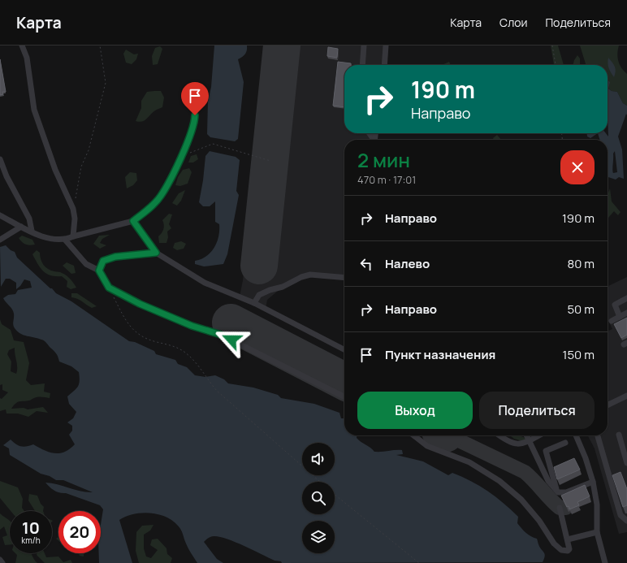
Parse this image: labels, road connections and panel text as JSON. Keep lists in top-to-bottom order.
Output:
{
  "page": {
    "header": "Карта",
    "nav": ["Карта", "Слои", "Поделиться"],
    "turn": ["190 m", "Направо"],
    "heading": ["2 мин", "470 m · 17:01"],
    "list": [
      {
        "name": "Направо",
        "value": "190 m"
      },
      {
        "name": "Налево",
        "value": "80 m"
      },
      {
        "name": "Направо",
        "value": "50 m"
      },
      {
        "name": "Пункт назначения",
        "value": "150 m"
      }
    ],
    "buttons": ["Выход", "Поделиться"],
    "speed": "10 km/h",
    "limit": "20"
  }
}
